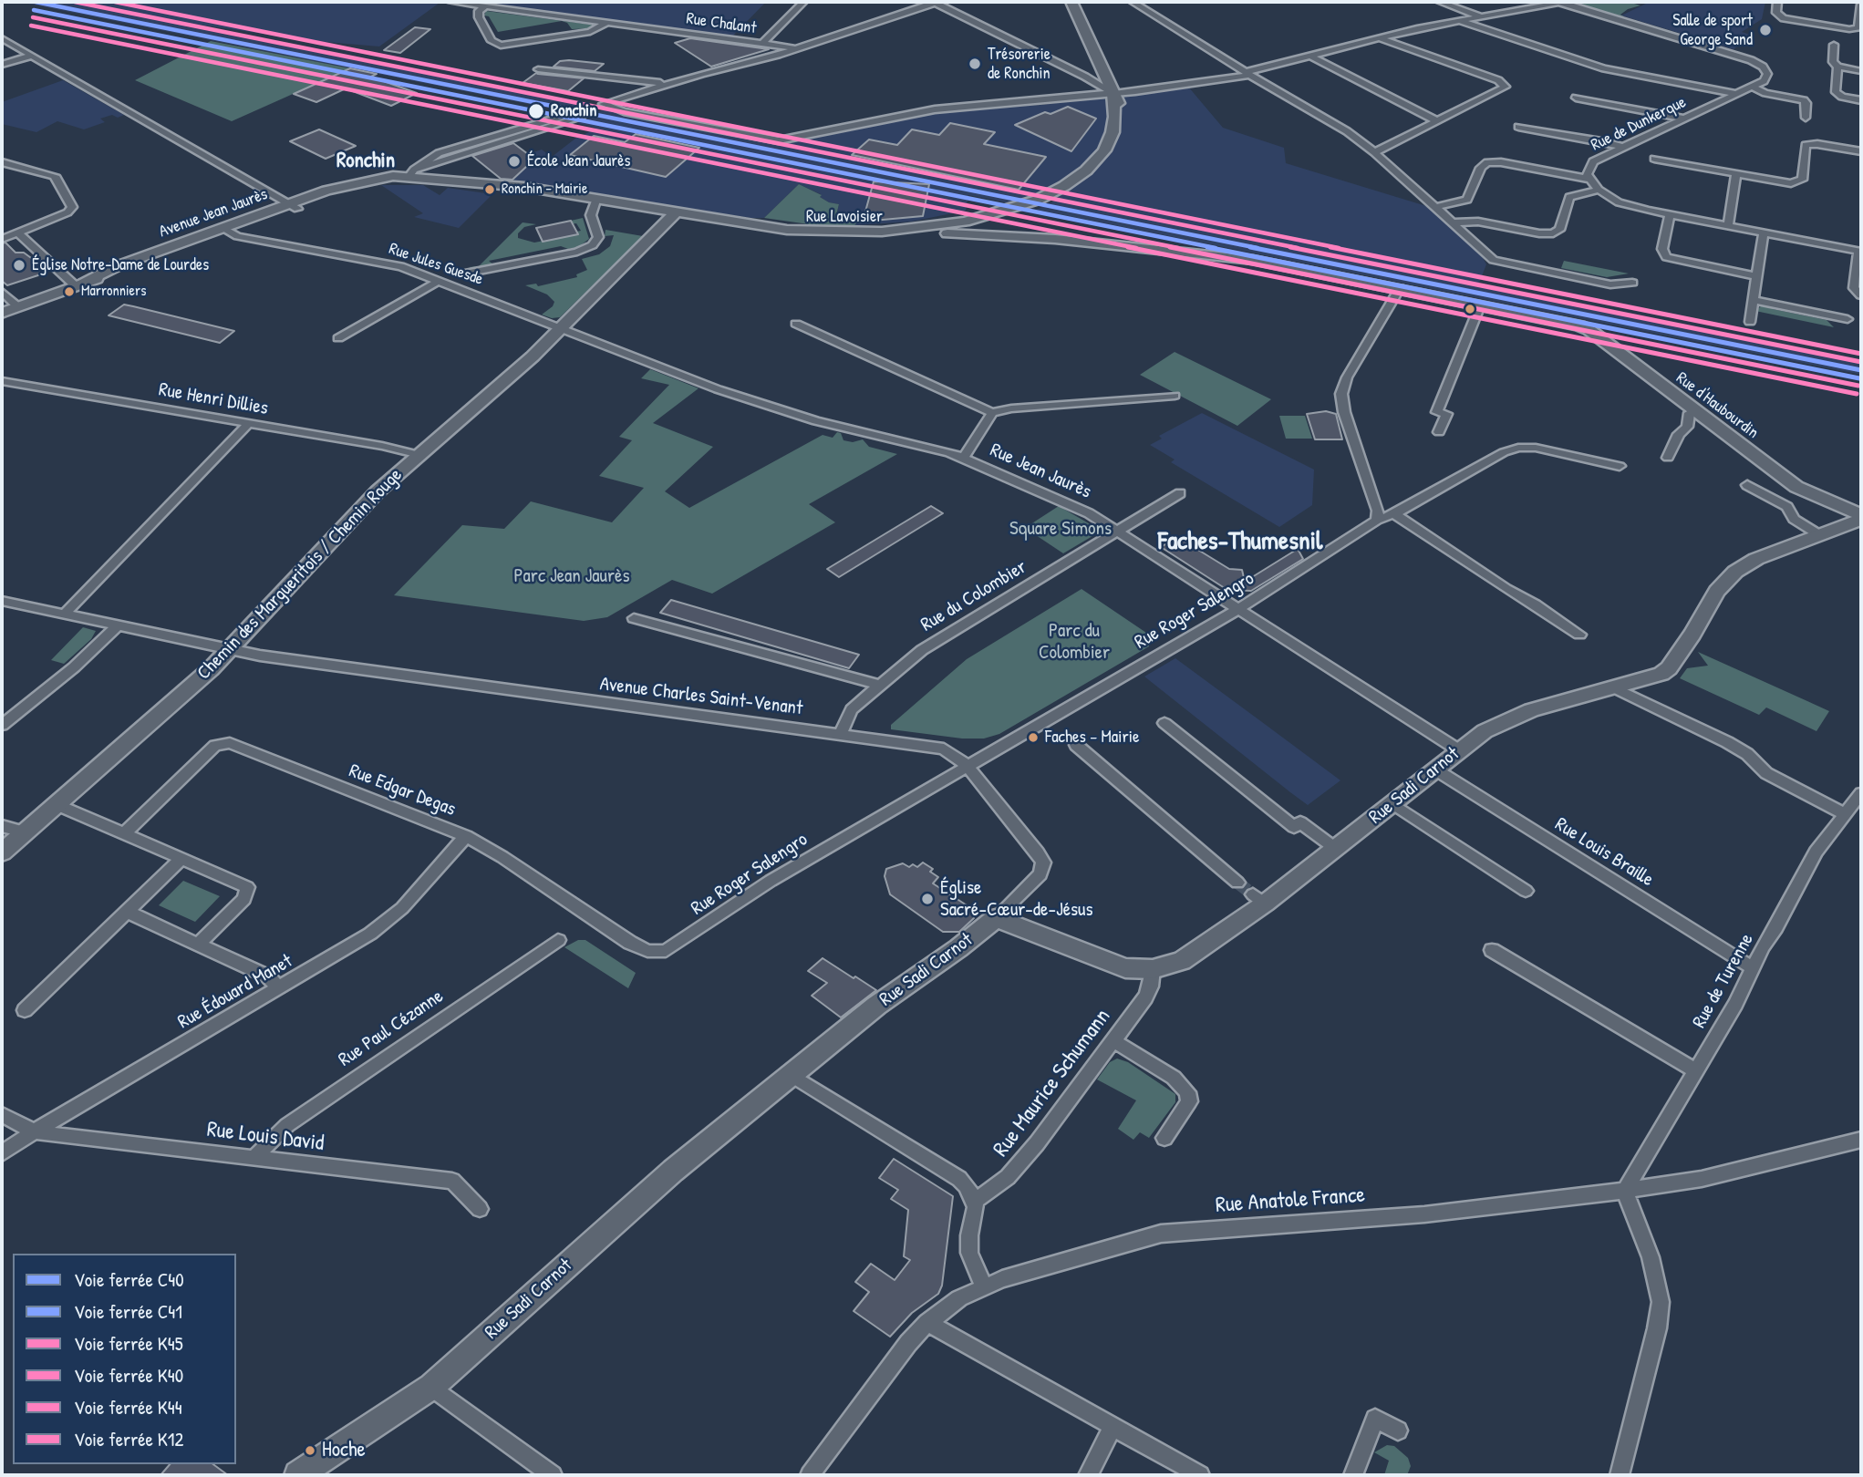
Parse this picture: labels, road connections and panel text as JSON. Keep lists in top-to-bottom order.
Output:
{
  "streets": {
    "main road": [
      "Avenue Jean Jaurès",
      "Rue Lavoisier",
      "Rue d'Haubourdin",
      "Chemin des Margueritois / Chemin Rouge",
      "Rue Sadi Carnot"
    ],
    "street": [
      "Rue Chalant",
      "Rue de Dunkerque",
      "Rue Jules Guesde",
      "Rue Henri Dillies",
      "Rue Jean Jaurès",
      "Rue du Colombier",
      "Rue Roger Salengro",
      "Avenue Charles Saint-Venant",
      "Rue Edgar Degas",
      "Rue Louis Braille",
      "Rue de Turenne",
      "Rue Édouard Manet",
      "Rue Paul Cézanne",
      "Rue Maurice Schumann",
      "Rue Louis David",
      "Rue Anatole France"
    ]
  },
  "crossings": [
    ["Avenue Jean Jaurès", "Rue Lavoisier"],
    ["Avenue Jean Jaurès", "Rue Jules Guesde"],
    ["Rue Lavoisier", "Chemin des Margueritois / Chemin Rouge"],
    ["Rue Jules Guesde", "Rue Jean Jaurès"],
    ["Rue Jules Guesde", "Chemin des Margueritois / Chemin Rouge"],
    ["Rue Henri Dillies", "Chemin des Margueritois / Chemin Rouge"],
    ["Rue d'Haubourdin", "Rue Sadi Carnot"],
    ["Rue Jean Jaurès", "Chemin des Margueritois / Chemin Rouge"],
    ["Rue Jean Jaurès", "Rue du Colombier"],
    ["Rue Jean Jaurès", "Rue Roger Salengro"],
    ["Rue Jean Jaurès", "Rue Sadi Carnot"],
    ["Chemin des Margueritois / Chemin Rouge", "Avenue Charles Saint-Venant"],
    ["Rue du Colombier", "Avenue Charles Saint-Venant"],
    ["Rue Roger Salengro", "Avenue Charles Saint-Venant"],
    ["Rue Roger Salengro", "Rue Edgar Degas"],
    ["Avenue Charles Saint-Venant", "Rue Sadi Carnot"],
    ["Rue Sadi Carnot", "Rue Louis Braille"],
    ["Rue Sadi Carnot", "Rue Maurice Schumann"],
    ["Rue Edgar Degas", "Rue Édouard Manet"],
    ["Rue Louis Braille", "Rue de Turenne"],
    ["Rue de Turenne", "Rue Anatole France"],
    ["Rue Édouard Manet", "Rue Louis David"],
    ["Rue Paul Cézanne", "Rue Louis David"]
  ],
  "districts": ["Ronchin", "Faches-Thumesnil"],
  "parks": ["Square Simons", "Parc Jean Jaurès", "Parc du Colombier"],
  "places": [
    "Salle de sport George Sand",
    "Trésorerie de Ronchin",
    "Ronchin",
    "École Jean Jaurès",
    "Ronchin – Mairie",
    "Église Notre-Dame de Lourdes",
    "Marronniers",
    "Faches – Mairie",
    "Église Sacré-Cœur-de-Jésus",
    "Hoche"
  ],
  "lines": [
    "rail line C40",
    "rail line K45",
    "rail line K44",
    "rail line C41",
    "rail line K40",
    "rail line K12"
  ],
  "legend": [
    "Voie ferrée C40",
    "Voie ferrée C41",
    "Voie ferrée K45",
    "Voie ferrée K40",
    "Voie ferrée K44",
    "Voie ferrée K12"
  ]
}
